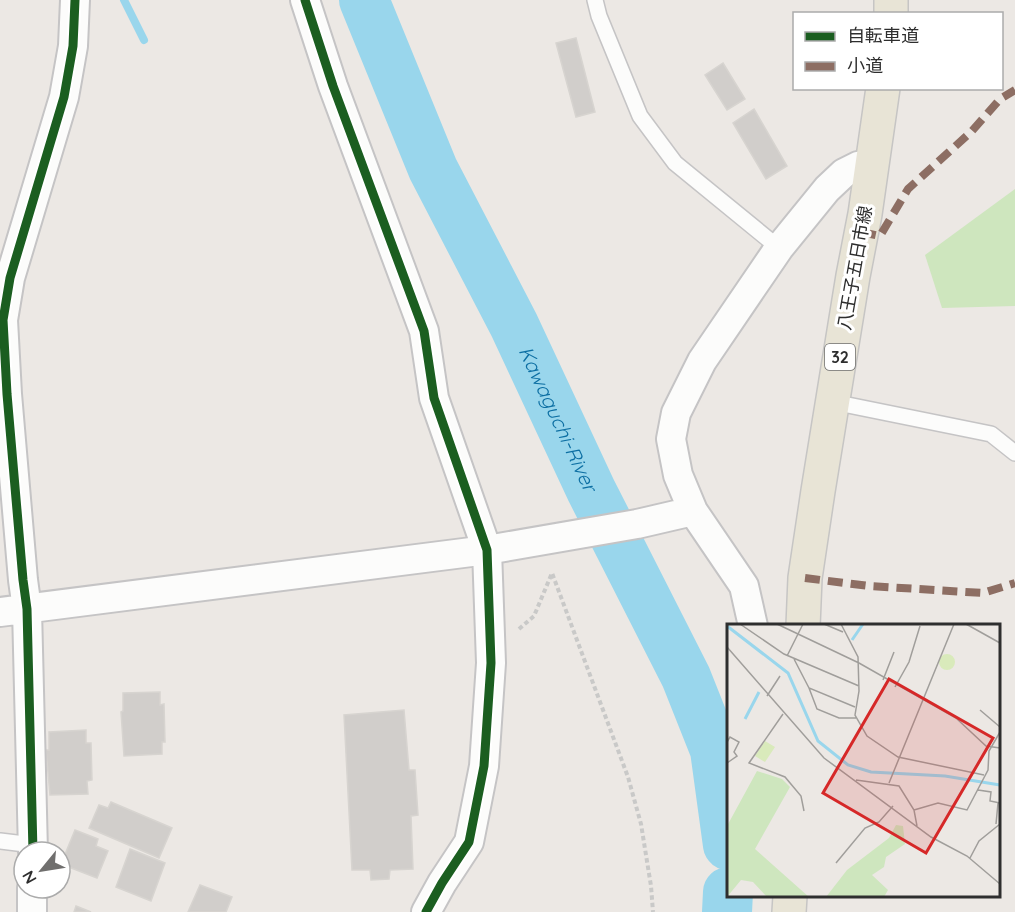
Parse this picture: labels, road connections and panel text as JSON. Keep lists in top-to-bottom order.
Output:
{
  "streets": {
    "main road": ["八王子五日市線", "32"]
  },
  "water": ["Kawaguchi-River"],
  "legend": ["自転車道", "小道"],
  "north": "bottom left"
}
